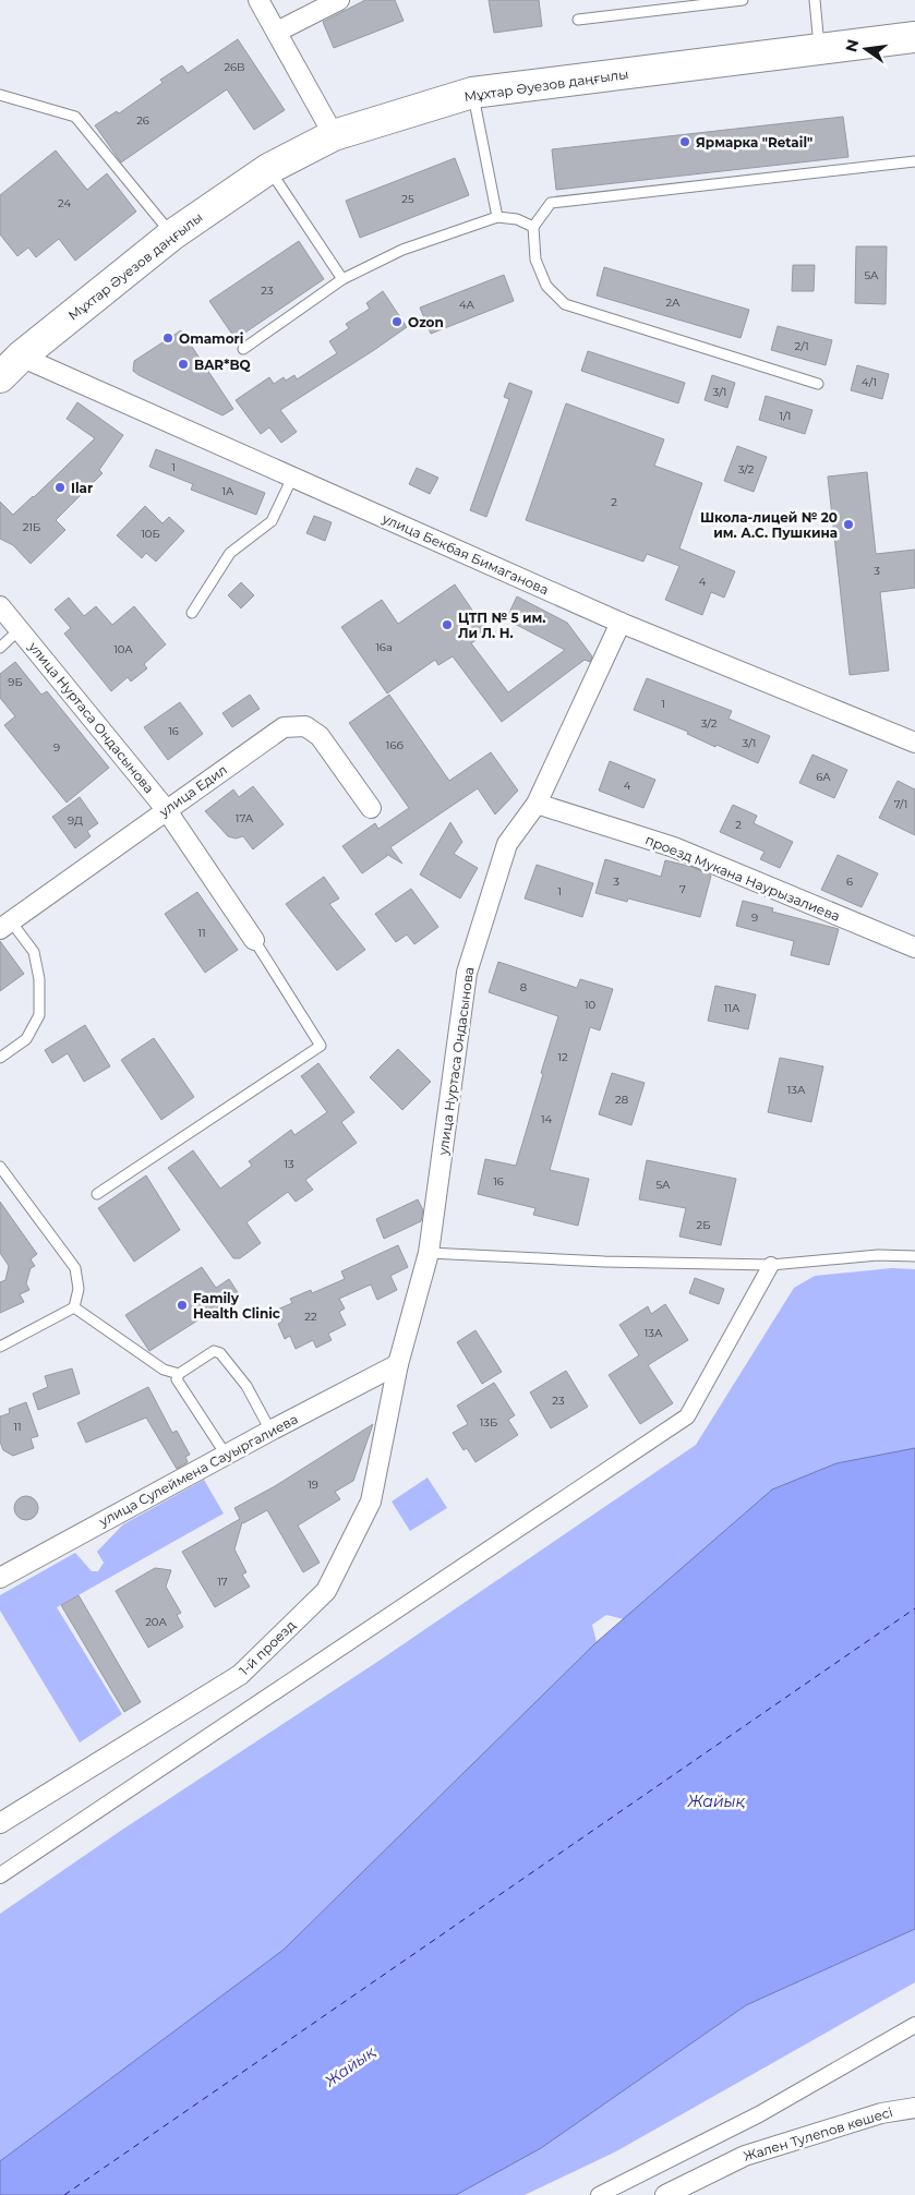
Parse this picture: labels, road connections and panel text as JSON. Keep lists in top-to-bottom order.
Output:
{
  "streets": {
    "main road": ["Мұхтар Әуезов даңғылы"],
    "street": [
      "улица Бекбая Бимаганова",
      "улица Нуртаса Ондасынова",
      "улица Едил",
      "проезд Мукана Наурызалиева",
      "улица Сулеймена Сауыргалиева",
      "1-й проезд",
      "Жален Тулепов көшесі"
    ]
  },
  "crossings": [
    ["Мұхтар Әуезов даңғылы", "улица Бекбая Бимаганова"],
    ["улица Бекбая Бимаганова", "улица Нуртаса Ондасынова"],
    ["улица Нуртаса Ондасынова", "улица Едил"],
    ["улица Нуртаса Ондасынова", "проезд Мукана Наурызалиева"],
    ["улица Нуртаса Ондасынова", "улица Сулеймена Сауыргалиева"],
    ["улица Нуртаса Ондасынова", "1-й проезд"],
    ["улица Сулеймена Сауыргалиева", "1-й проезд"]
  ],
  "water": ["Жайық"],
  "places": [
    "Ярмарка \"Retail\"",
    "Ozon",
    "Omamori",
    "BAR*BQ",
    "Ilar",
    "Школа-лицей № 20 им. А.С. Пушкина",
    "ЦТП № 5 им. Ли Л. Н.",
    "Family Health Clinic"
  ],
  "house_numbers": [
    "26В",
    "26",
    "25",
    "24",
    "5А",
    "23",
    "2А",
    "4А",
    "2/1",
    "4/1",
    "3/1",
    "1/1",
    "1",
    "3/2",
    "1А",
    "2",
    "21Б",
    "10Б",
    "3",
    "4",
    "16а",
    "10А",
    "9Б",
    "1",
    "3/2",
    "16",
    "3/1",
    "16б",
    "9",
    "6А",
    "4",
    "7/1",
    "17А",
    "9Д",
    "2",
    "3",
    "6",
    "7",
    "1",
    "9",
    "11",
    "8",
    "10",
    "11А",
    "12",
    "13А",
    "28",
    "14",
    "13",
    "16",
    "5А",
    "2Б",
    "22",
    "13А",
    "23",
    "13Б",
    "11",
    "19",
    "17",
    "20А"
  ],
  "north": "left"
}
